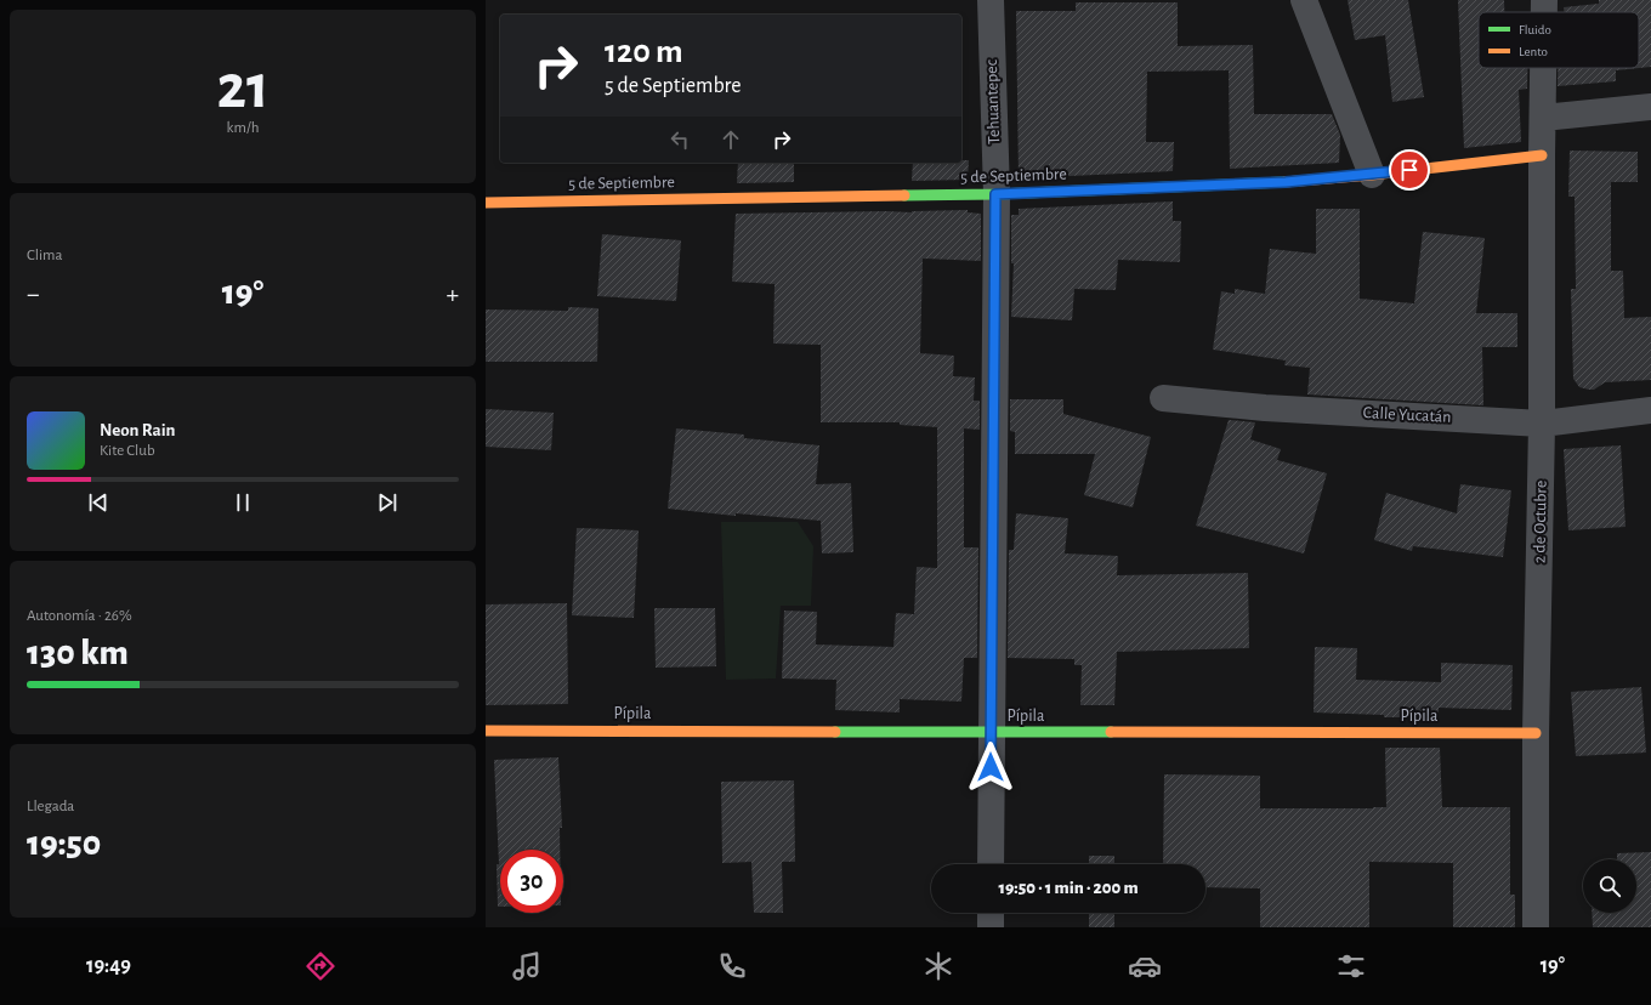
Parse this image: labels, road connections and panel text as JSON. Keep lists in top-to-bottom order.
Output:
{
  "streets": {
    "street": [
      "Tehuantepec",
      "5 de Septiembre",
      "Calle Yucatán",
      "2 de Octubre",
      "Pípila"
    ]
  },
  "crossings": [
    ["Tehuantepec", "5 de Septiembre"],
    ["Tehuantepec", "Pípila"],
    ["5 de Septiembre", "2 de Octubre"],
    ["Calle Yucatán", "2 de Octubre"],
    ["2 de Octubre", "Pípila"]
  ],
  "legend": ["Fluido", "Lento"],
  "page": {
    "tile": [
      ["21", "km/h"],
      "Clima",
      ["Autonomía · 26%", "130 km"],
      ["Llegada", "19:50"]
    ],
    "turn": ["120 m", "5 de Septiembre"],
    "heat": ["−", "19°", "+"],
    "song": ["Neon Rain", "Kite Club"],
    "limit": "30",
    "trip": "19:50 · 1 min · 200 m",
    "tabs": ["19:49", "19°"]
  }
}
